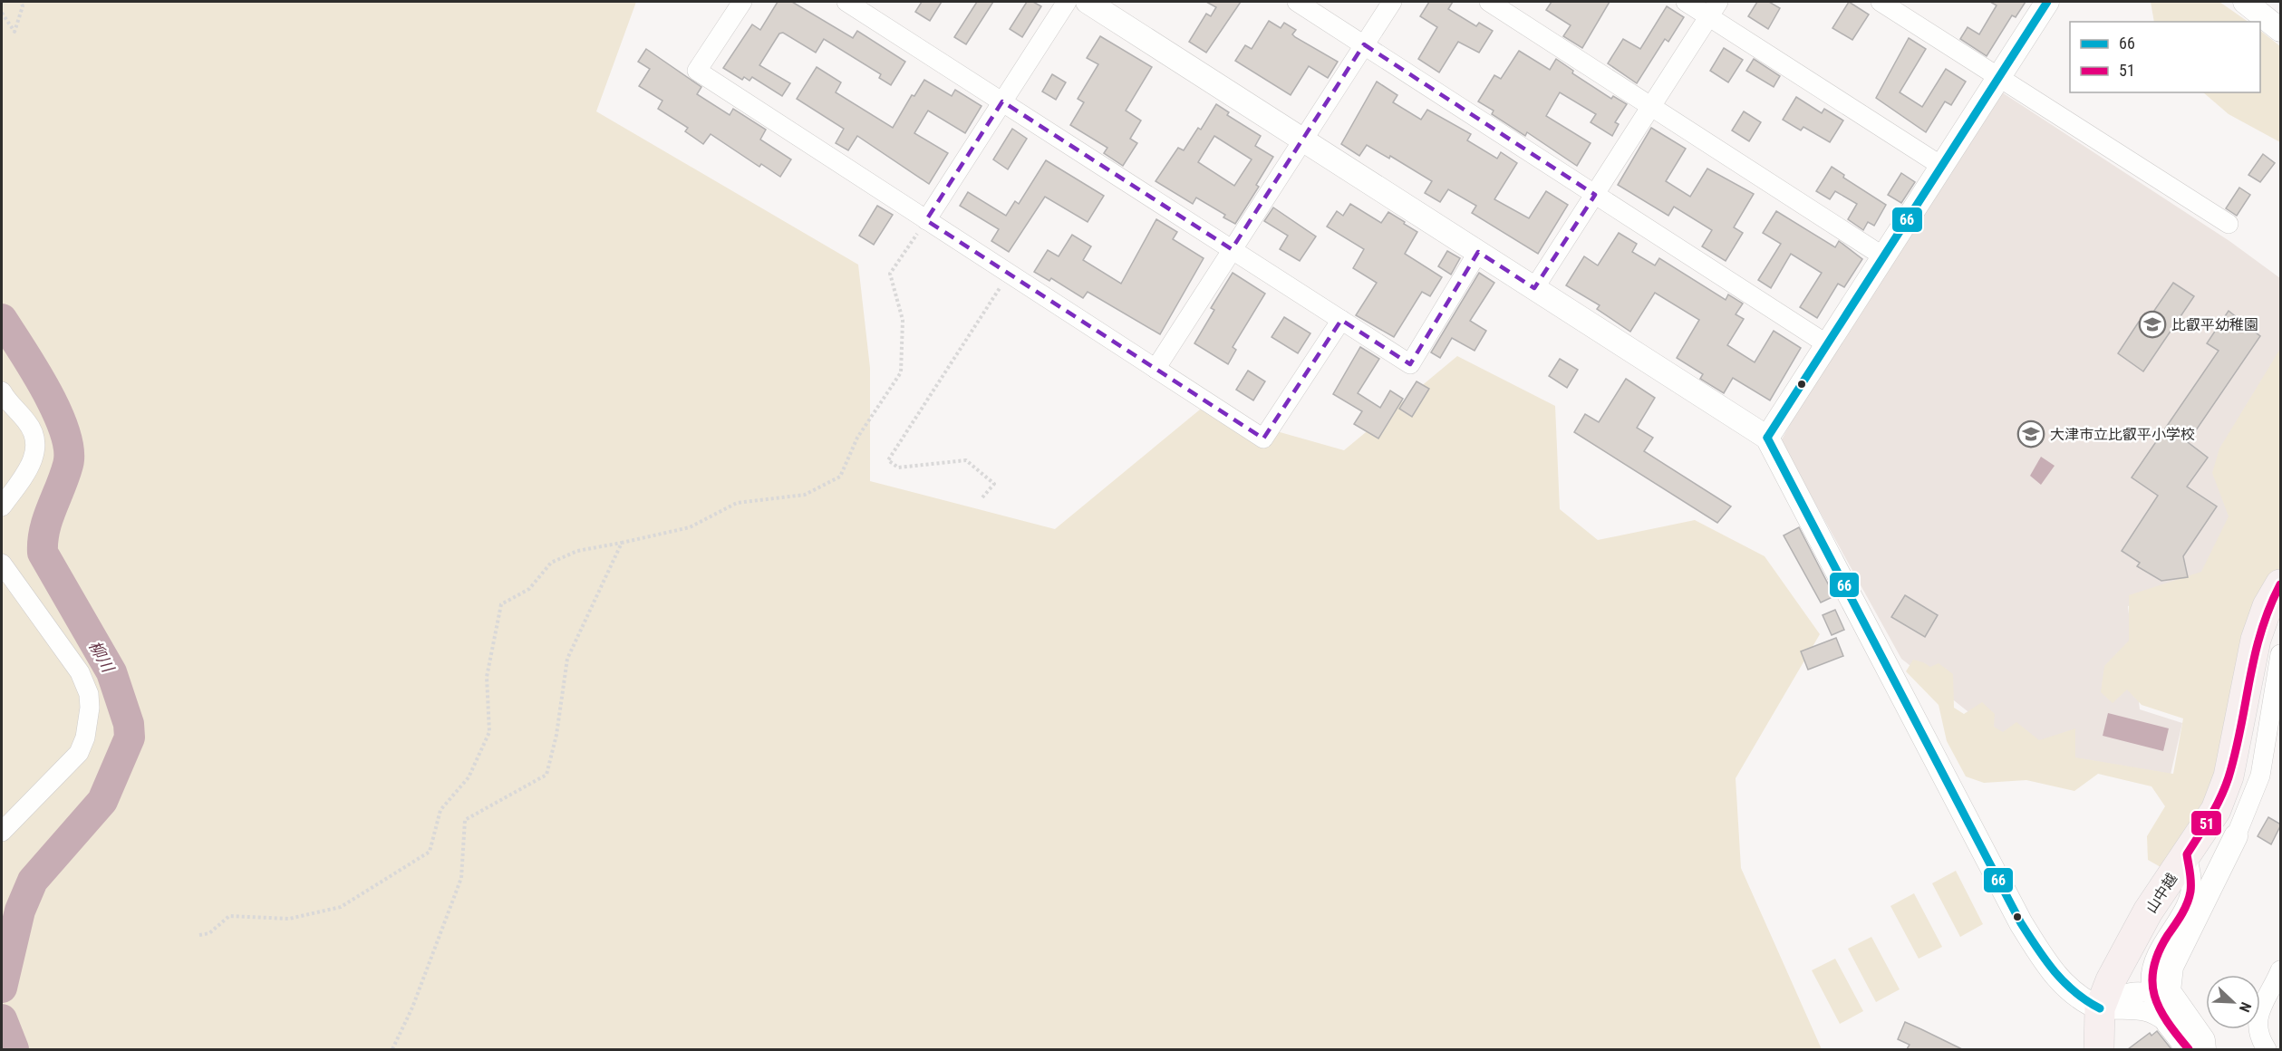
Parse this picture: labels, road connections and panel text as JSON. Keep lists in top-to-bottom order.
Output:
{
  "streets": {
    "main road": ["山中越"]
  },
  "water": ["柳川"],
  "places": {
    "school or university": ["比叡平幼稚園", "大津市立比叡平小学校"]
  },
  "lines": ["transit line 66", "transit line 51"],
  "legend": ["66", "51"],
  "north": "bottom right"
}
